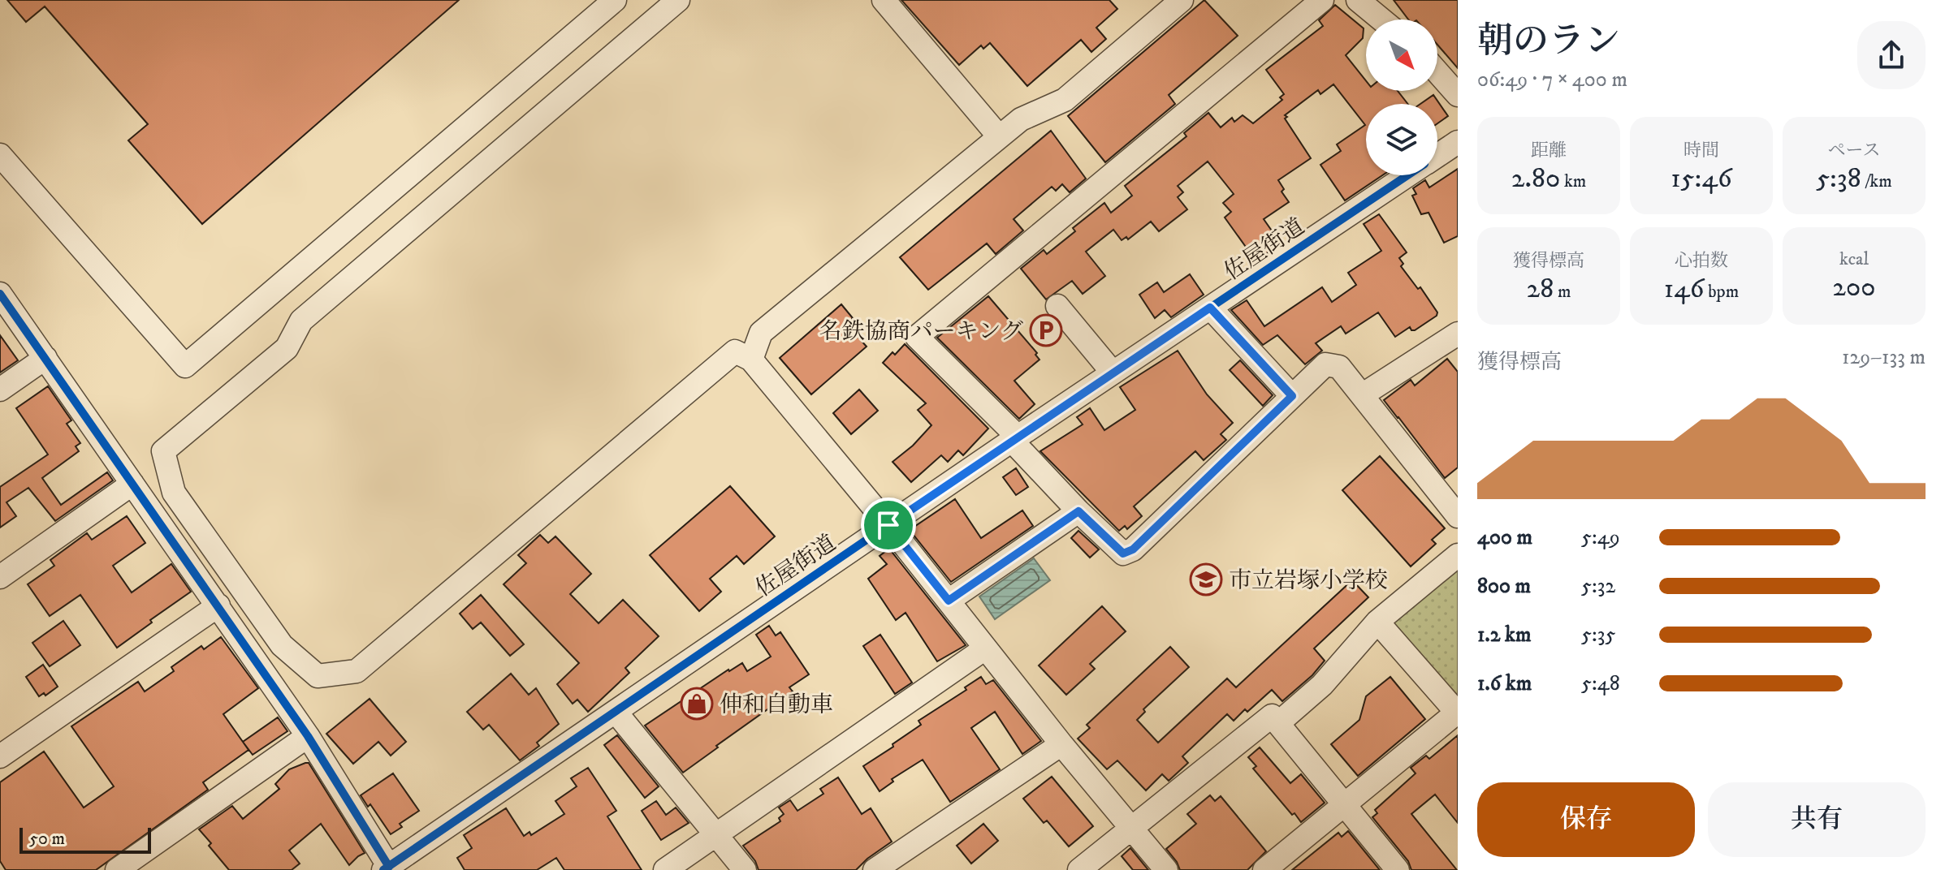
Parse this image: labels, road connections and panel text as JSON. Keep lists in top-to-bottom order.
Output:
{
  "streets": {
    "street": ["佐屋街道"]
  },
  "places": {
    "parking": ["名鉄協商パーキング"],
    "school or university": ["市立岩塚小学校"],
    "shop": ["伸和自動車"]
  },
  "scale_bar": "50 m",
  "north": "bottom right",
  "page": {
    "heading": ["朝のラン", "06:49 · 7 × 400 m"],
    "stats": [
      ["距離", "2.80 km"],
      ["時間", "15:46"],
      ["ペース", "5:38 /km"],
      ["獲得標高", "28 m"],
      ["心拍数", "146 bpm"],
      ["kcal", "200"]
    ],
    "chart": ["獲得標高", "129–133 m"],
    "list": [
      {
        "name": "400 m",
        "note": "5:49"
      },
      {
        "name": "800 m",
        "note": "5:32"
      },
      {
        "name": "1.2 km",
        "note": "5:35"
      },
      {
        "name": "1.6 km",
        "note": "5:48"
      }
    ],
    "buttons": ["保存", "共有"],
    "scale": "50 m"
  }
}
